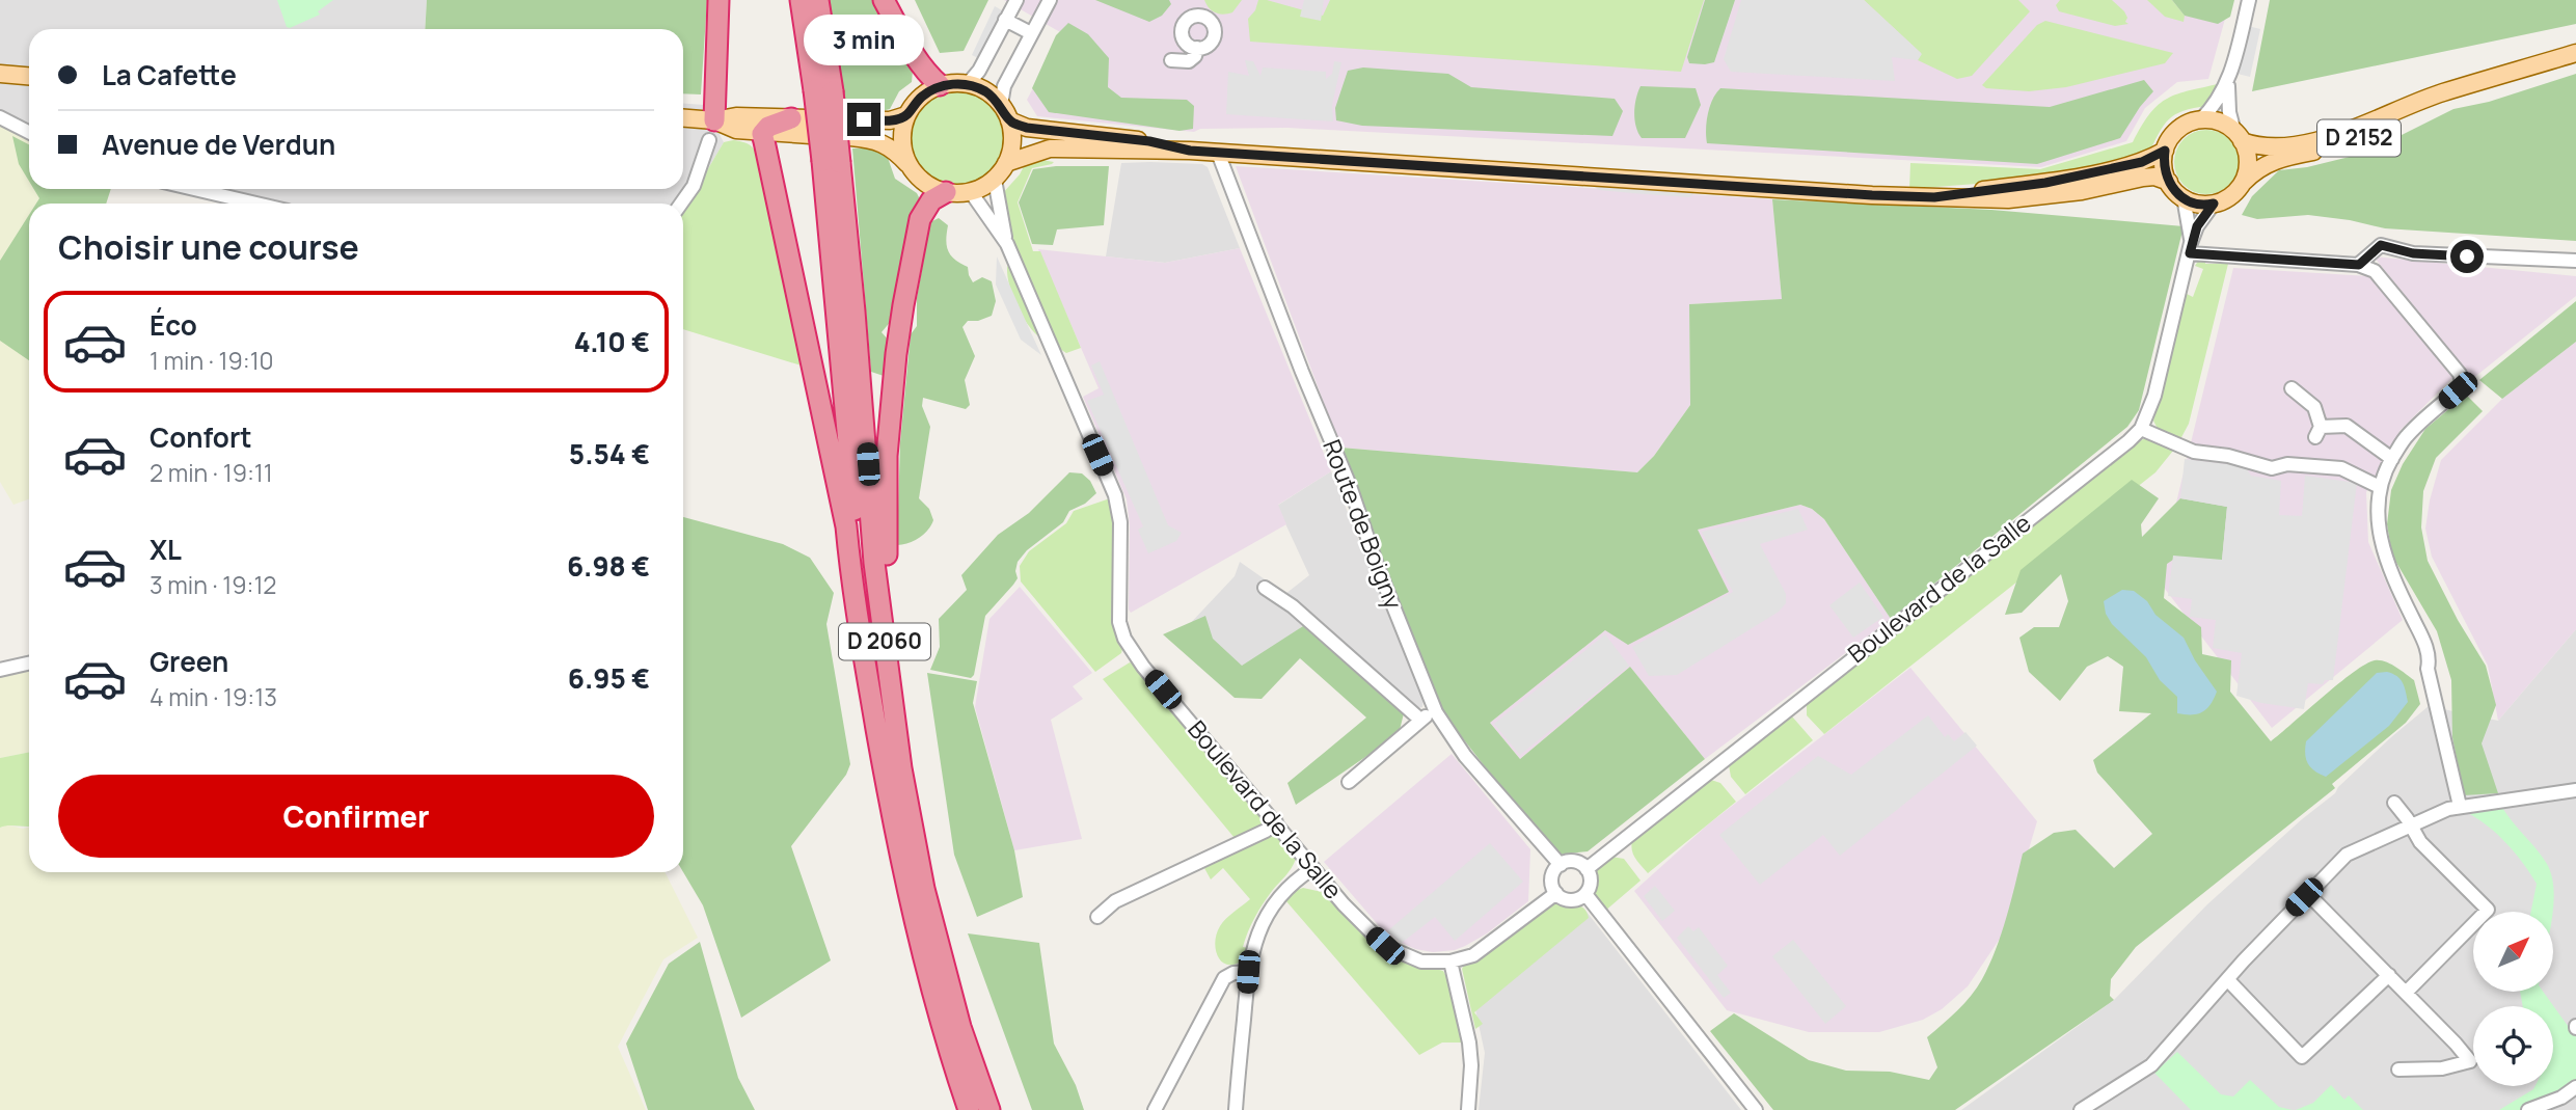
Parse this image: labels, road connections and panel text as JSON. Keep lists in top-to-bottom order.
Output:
{
  "streets": {
    "highway": ["D 2060"],
    "main road": ["D 2152"],
    "street": ["Route de Boigny", "Boulevard de la Salle"]
  },
  "crossings": [
    ["D 2152", "Boulevard de la Salle"],
    ["Route de Boigny", "Boulevard de la Salle"]
  ],
  "north": "top right",
  "page": {
    "bubble": "3 min",
    "banner": ["La Cafette", "Avenue de Verdun"],
    "heading": "Choisir une course",
    "list": [
      {
        "name": "Éco",
        "note": "1 min · 19:10",
        "value": "4.10 €"
      },
      {
        "name": "Confort",
        "note": "2 min · 19:11",
        "value": "5.54 €"
      },
      {
        "name": "XL",
        "note": "3 min · 19:12",
        "value": "6.98 €"
      },
      {
        "name": "Green",
        "note": "4 min · 19:13",
        "value": "6.95 €"
      }
    ],
    "buttons": "Confirmer"
  }
}
